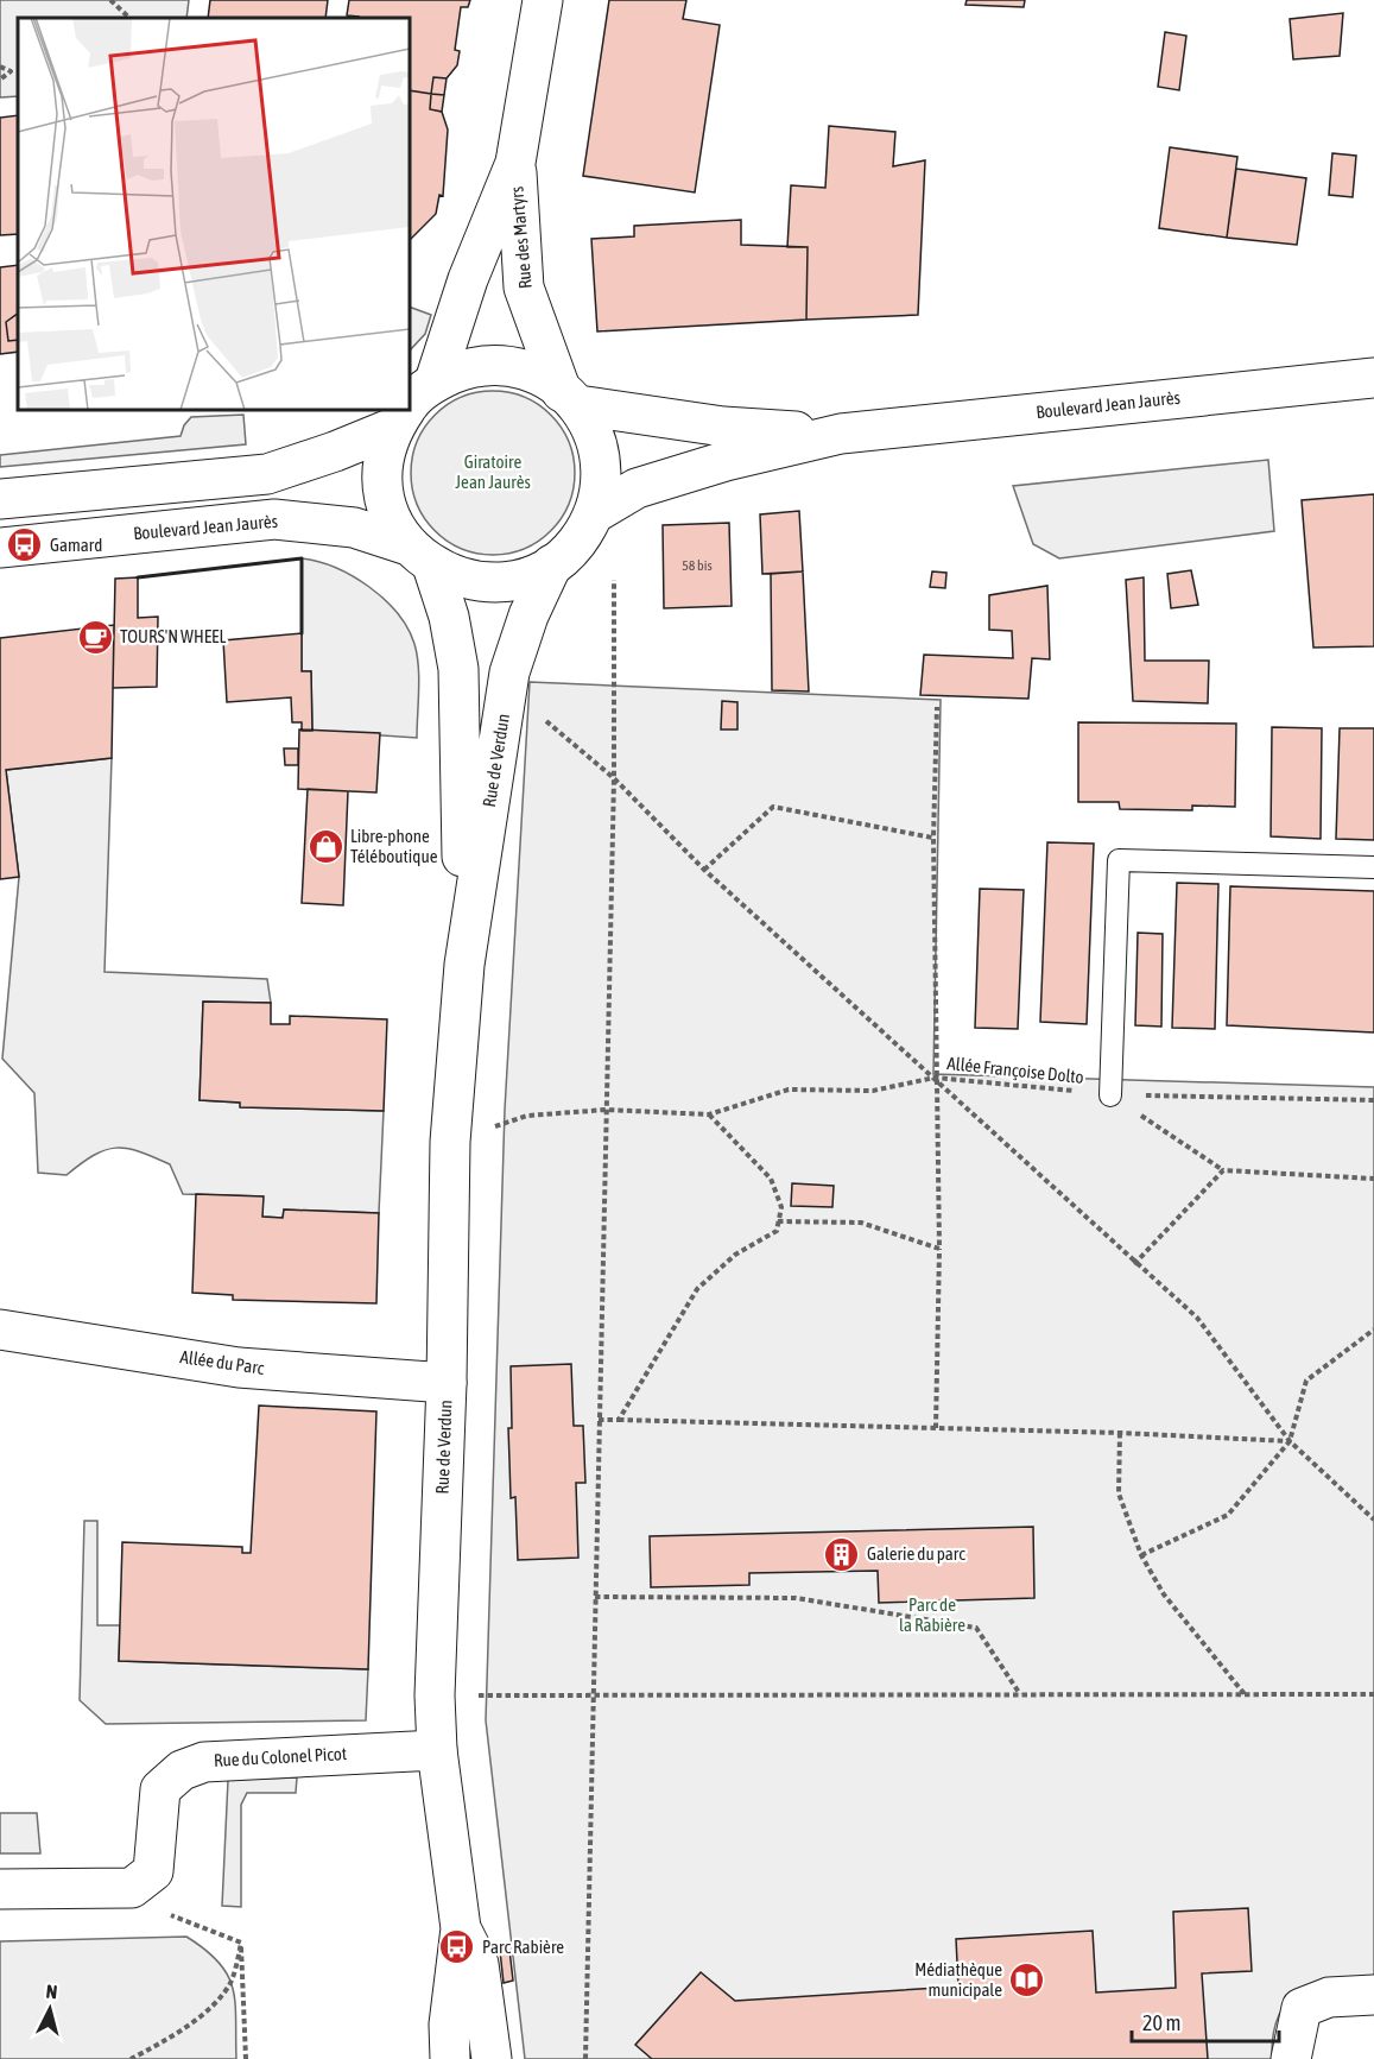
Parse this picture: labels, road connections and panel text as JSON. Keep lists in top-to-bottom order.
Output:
{
  "streets": {
    "main road": [
      "Rue des Martyrs",
      "Boulevard Jean Jaurès",
      "Rue de Verdun",
      "Allée du Parc",
      "Rue du Colonel Picot"
    ],
    "path": ["Allée Françoise Dolto"]
  },
  "crossings": [
    ["Rue des Martyrs", "Boulevard Jean Jaurès"],
    ["Boulevard Jean Jaurès", "Rue de Verdun"],
    ["Rue de Verdun", "Allée Françoise Dolto"],
    ["Rue de Verdun", "Allée du Parc"],
    ["Rue de Verdun", "Rue du Colonel Picot"]
  ],
  "parks": ["Giratoire Jean Jaurès", "Parc de la Rabière"],
  "places": {
    "bus stop": ["Gamard", "Parc Rabière"],
    "cafe": ["TOURS'N WHEEL"],
    "shop": ["Libre-phone Téléboutique"],
    "building": ["Galerie du parc"],
    "library": ["Médiathèque municipale"]
  },
  "house_numbers": ["58 bis"],
  "scale_bar": "20 m",
  "north": "top"
}
